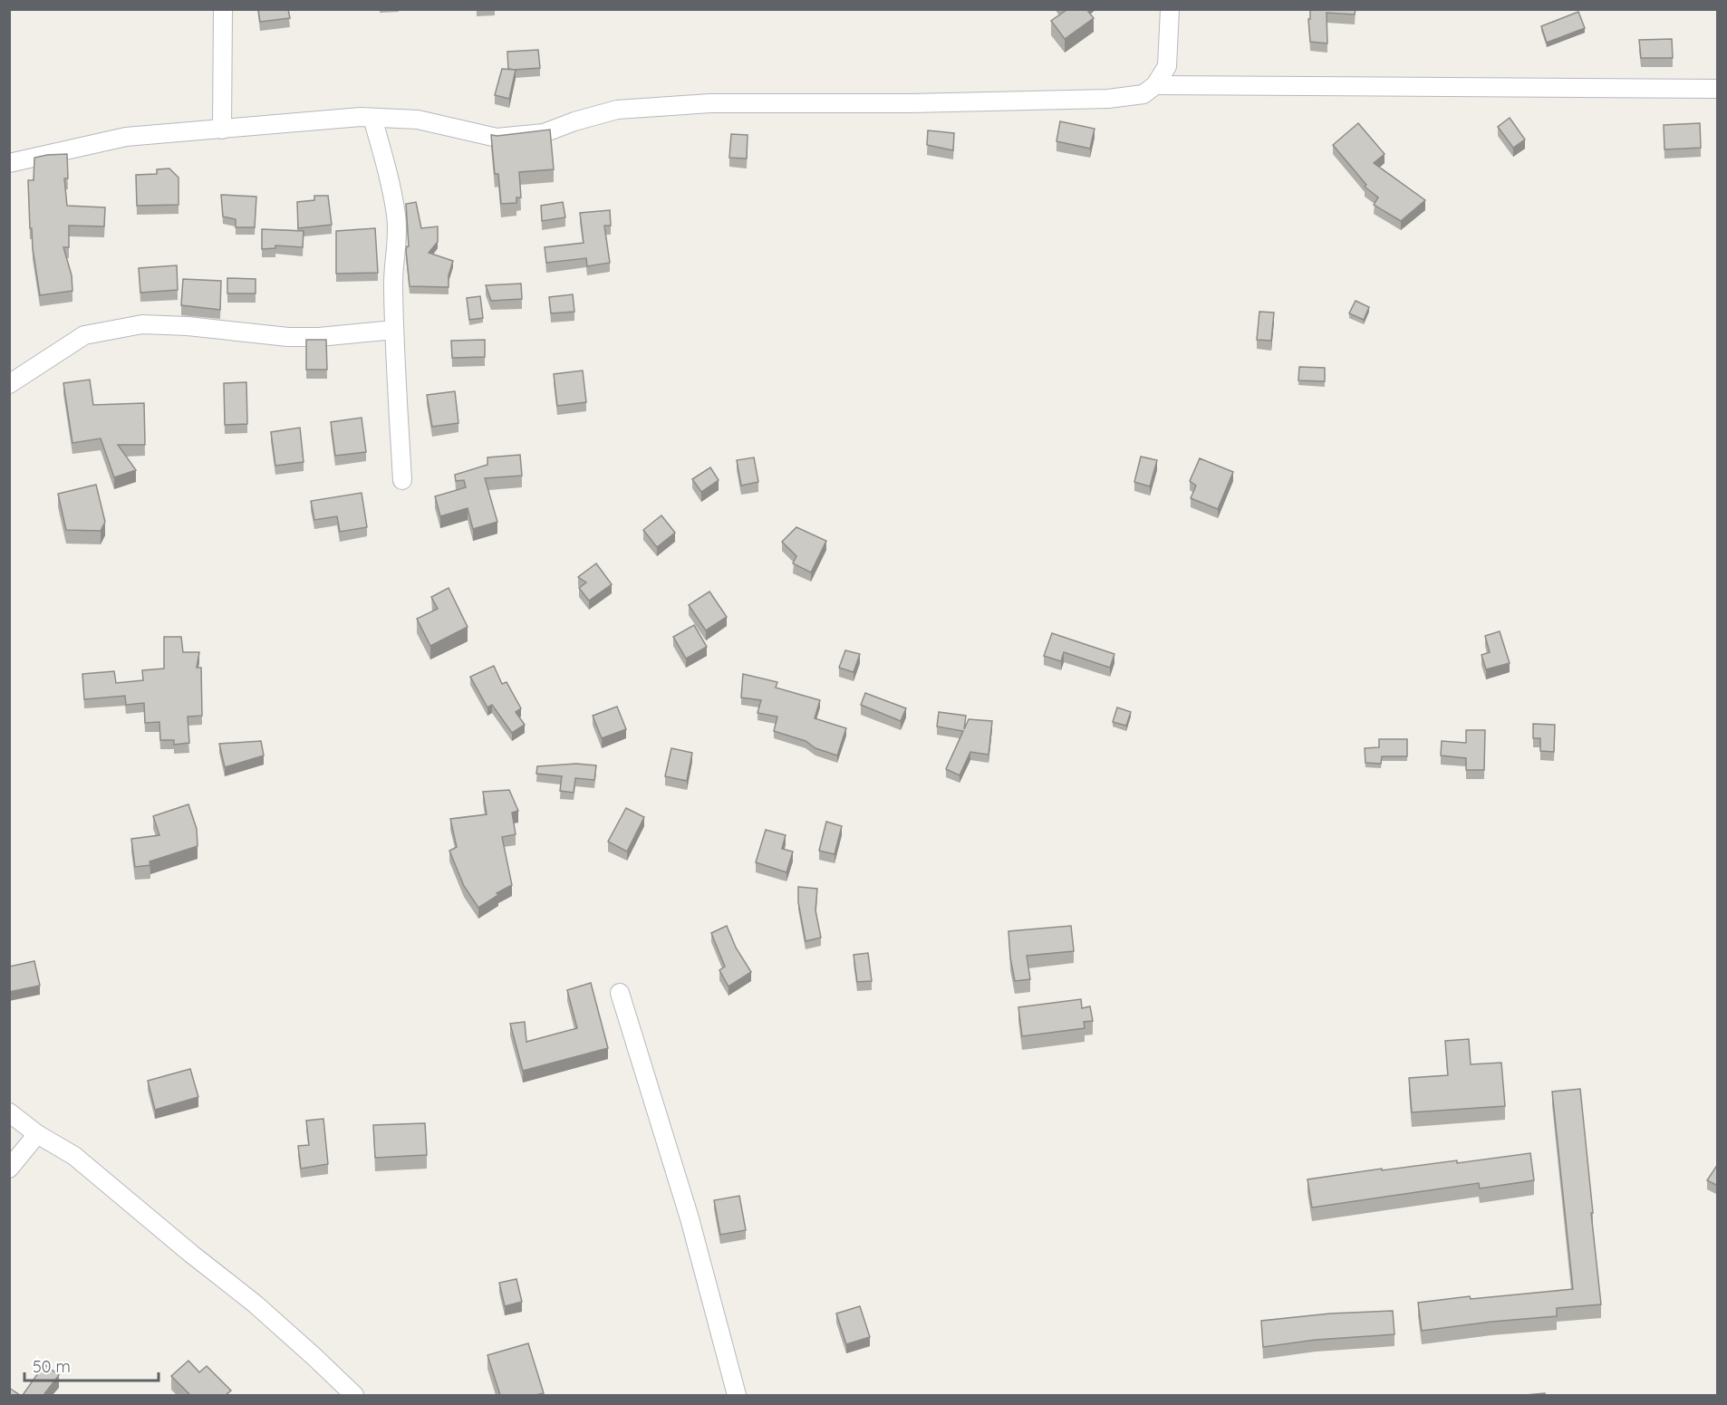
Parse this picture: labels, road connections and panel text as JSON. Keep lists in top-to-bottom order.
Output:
{
  "scale_bar": "50 m"
}
